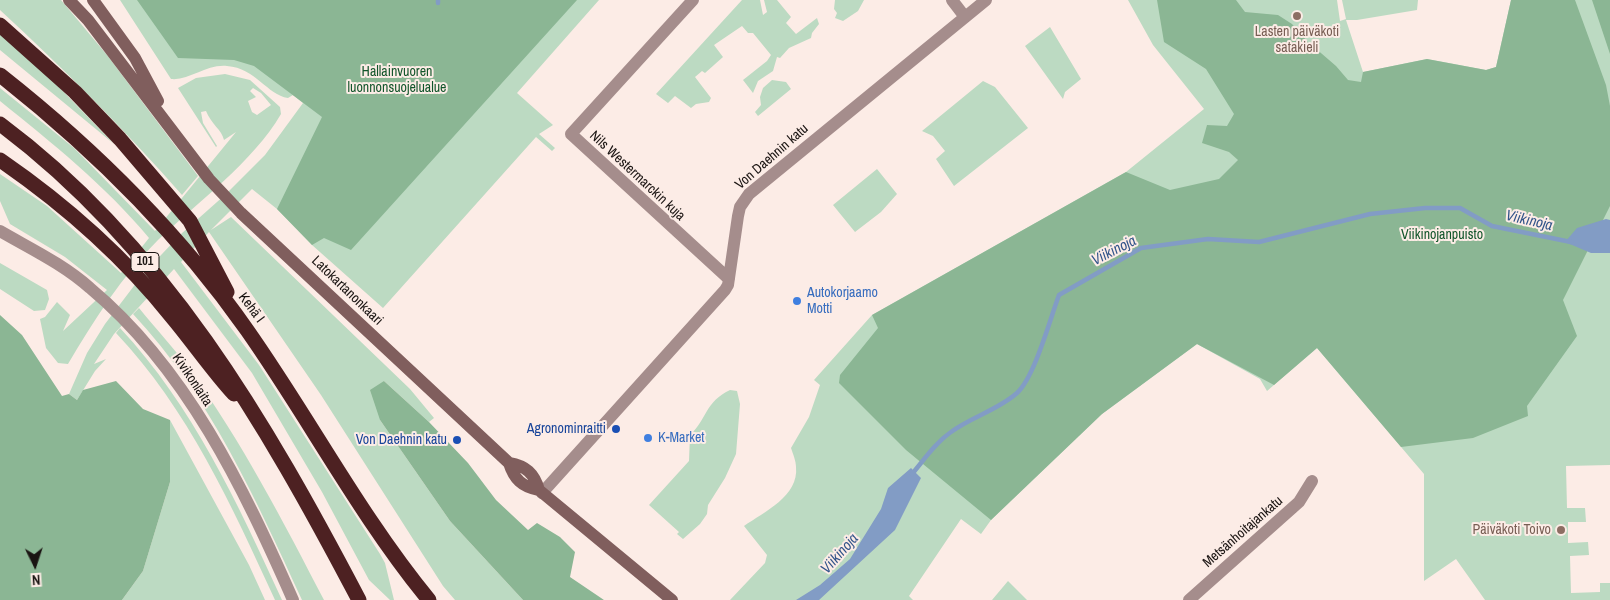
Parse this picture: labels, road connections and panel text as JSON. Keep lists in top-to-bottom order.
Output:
{
  "streets": {
    "highway": ["101", "Kehä I"],
    "street": [
      "Von Daehnin katu",
      "Nils Westermarckin kuja",
      "Latokartanonkaari",
      "Kivikonlaita",
      "Metsänhoitajankatu"
    ]
  },
  "crossings": [
    ["Von Daehnin katu", "Nils Westermarckin kuja"],
    ["Von Daehnin katu", "Latokartanonkaari"]
  ],
  "water": ["Viikinoja"],
  "parks": ["Hallainvuoren luonnonsuojelualue", "Viikinojanpuisto"],
  "places": [
    "Lasten päiväkoti satakieli",
    "Autokorjaamo Motti",
    "Agronominraitti",
    "K-Market",
    "Von Daehnin katu",
    "Päiväkoti Toivo"
  ],
  "north": "bottom"
}
